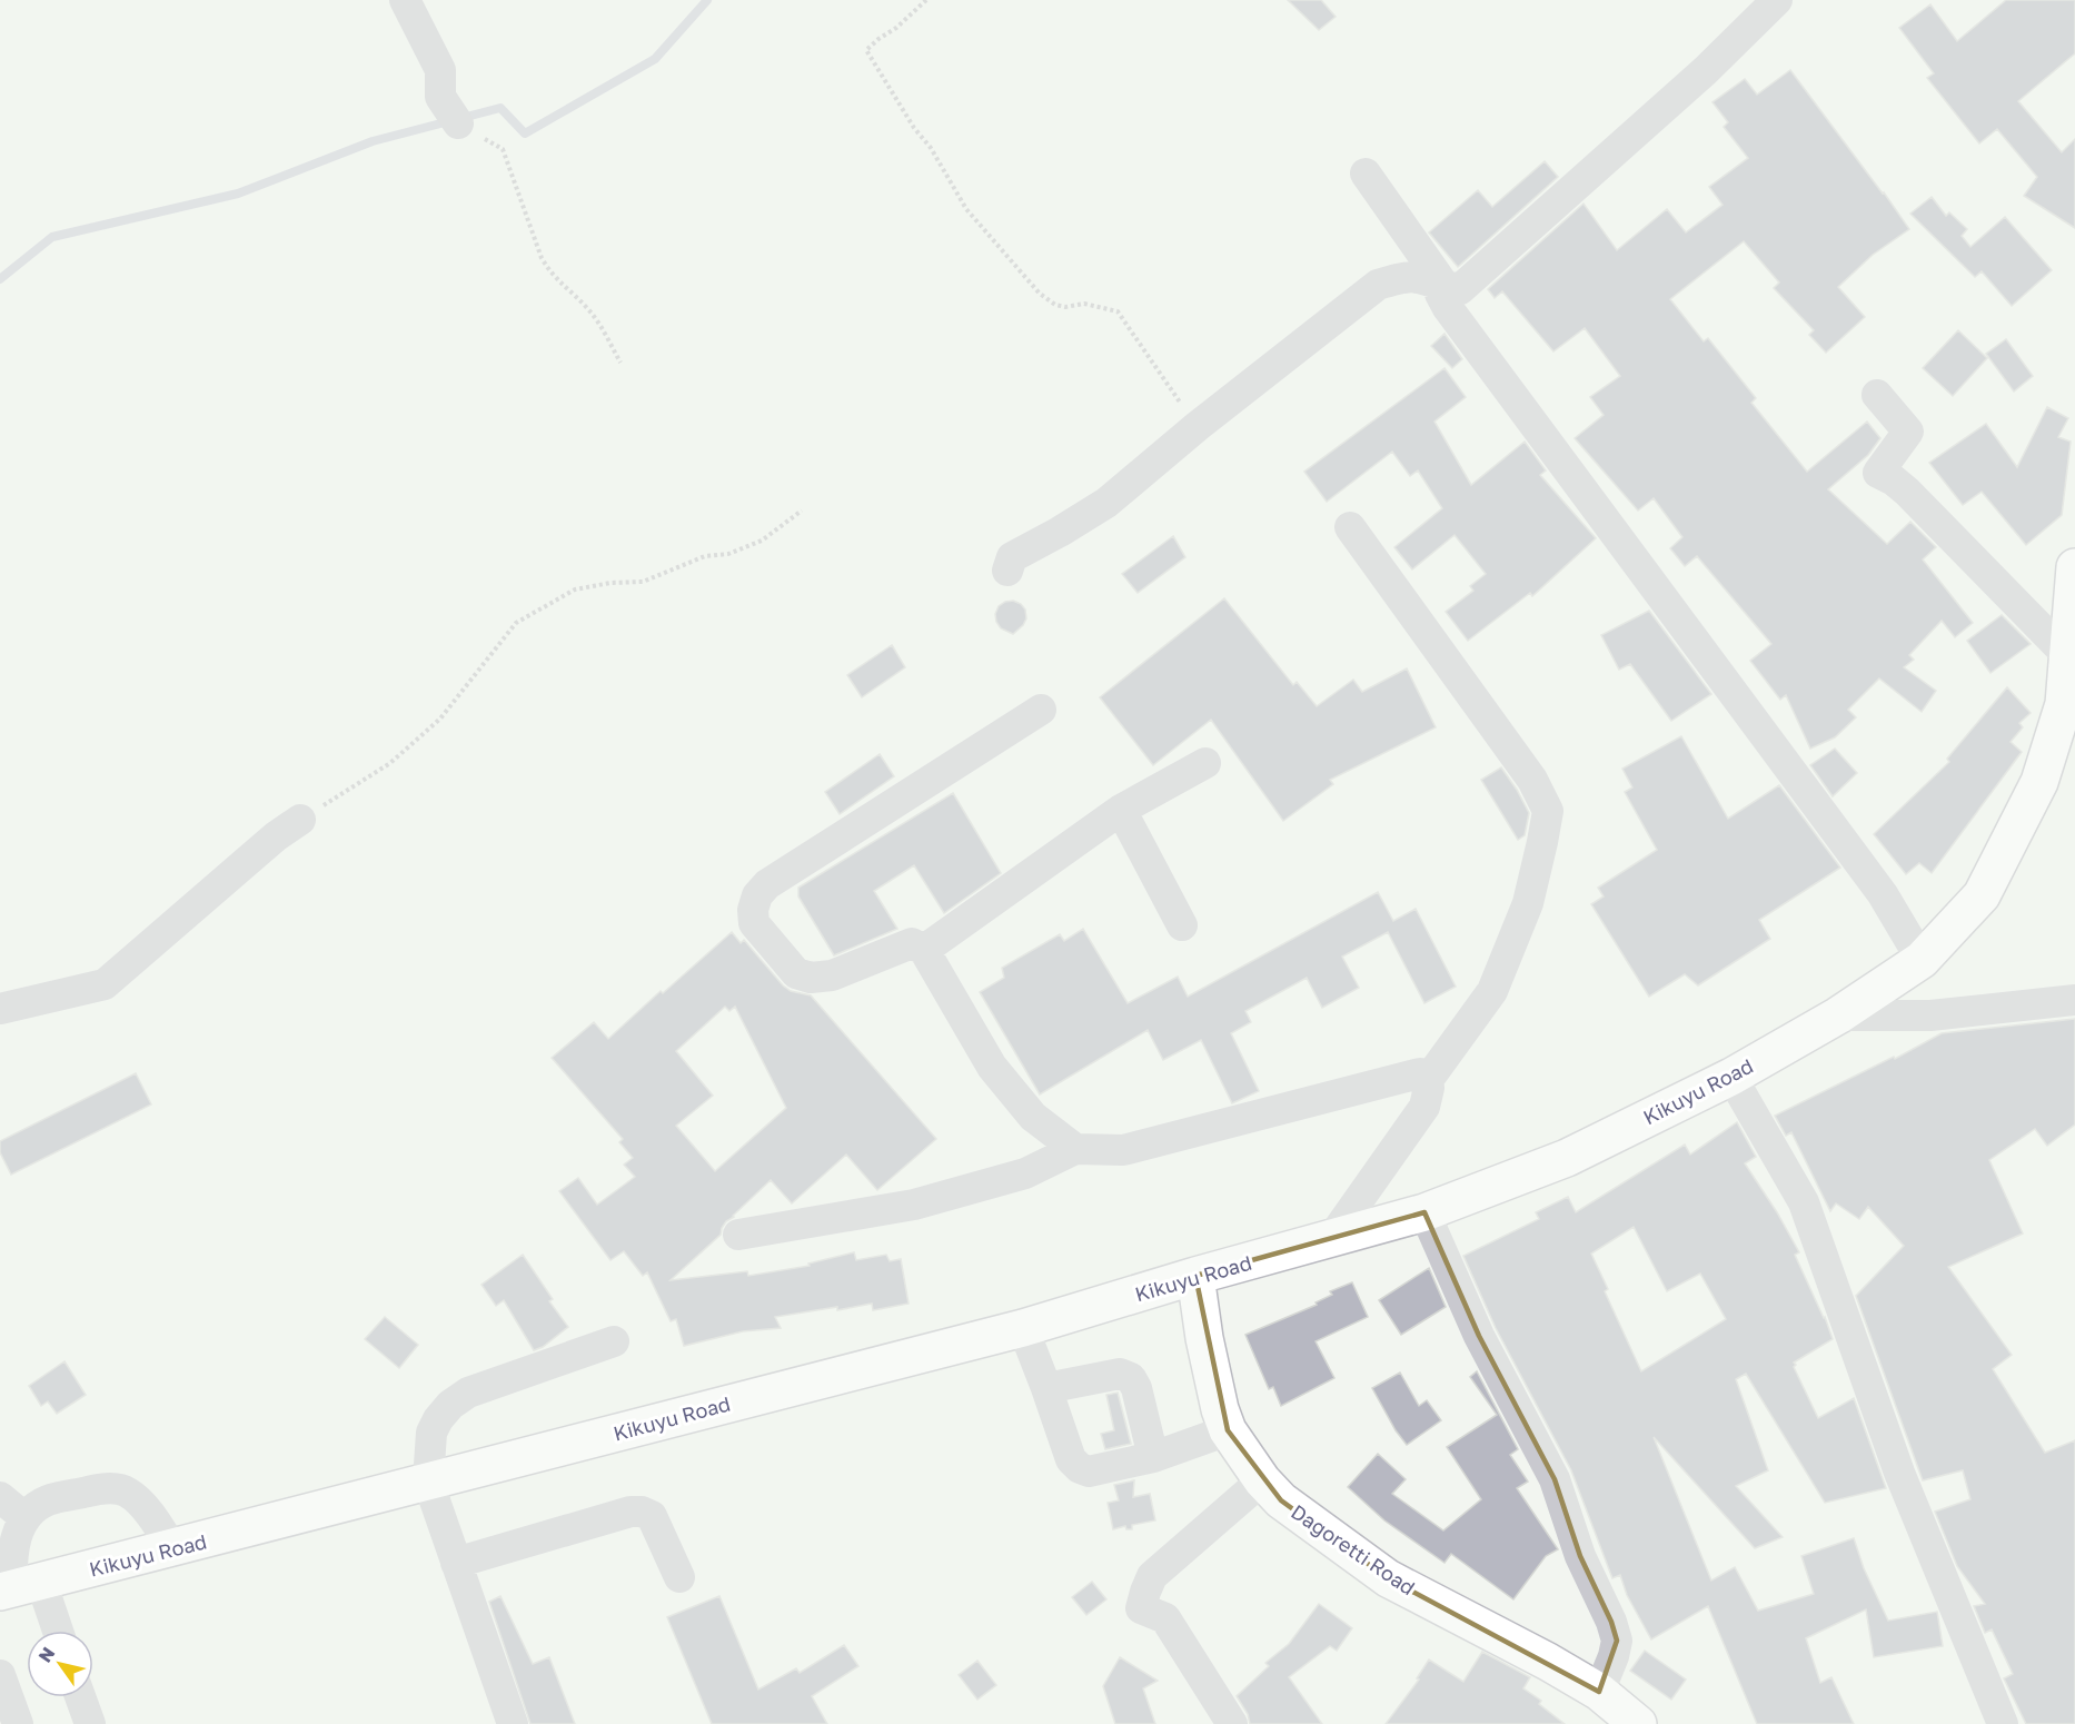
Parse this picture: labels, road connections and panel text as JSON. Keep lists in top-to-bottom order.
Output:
{
  "streets": {
    "main road": ["Kikuyu Road", "Dagoretti Road"]
  },
  "crossings": [
    ["Kikuyu Road", "Dagoretti Road"]
  ],
  "north": "top left"
}
